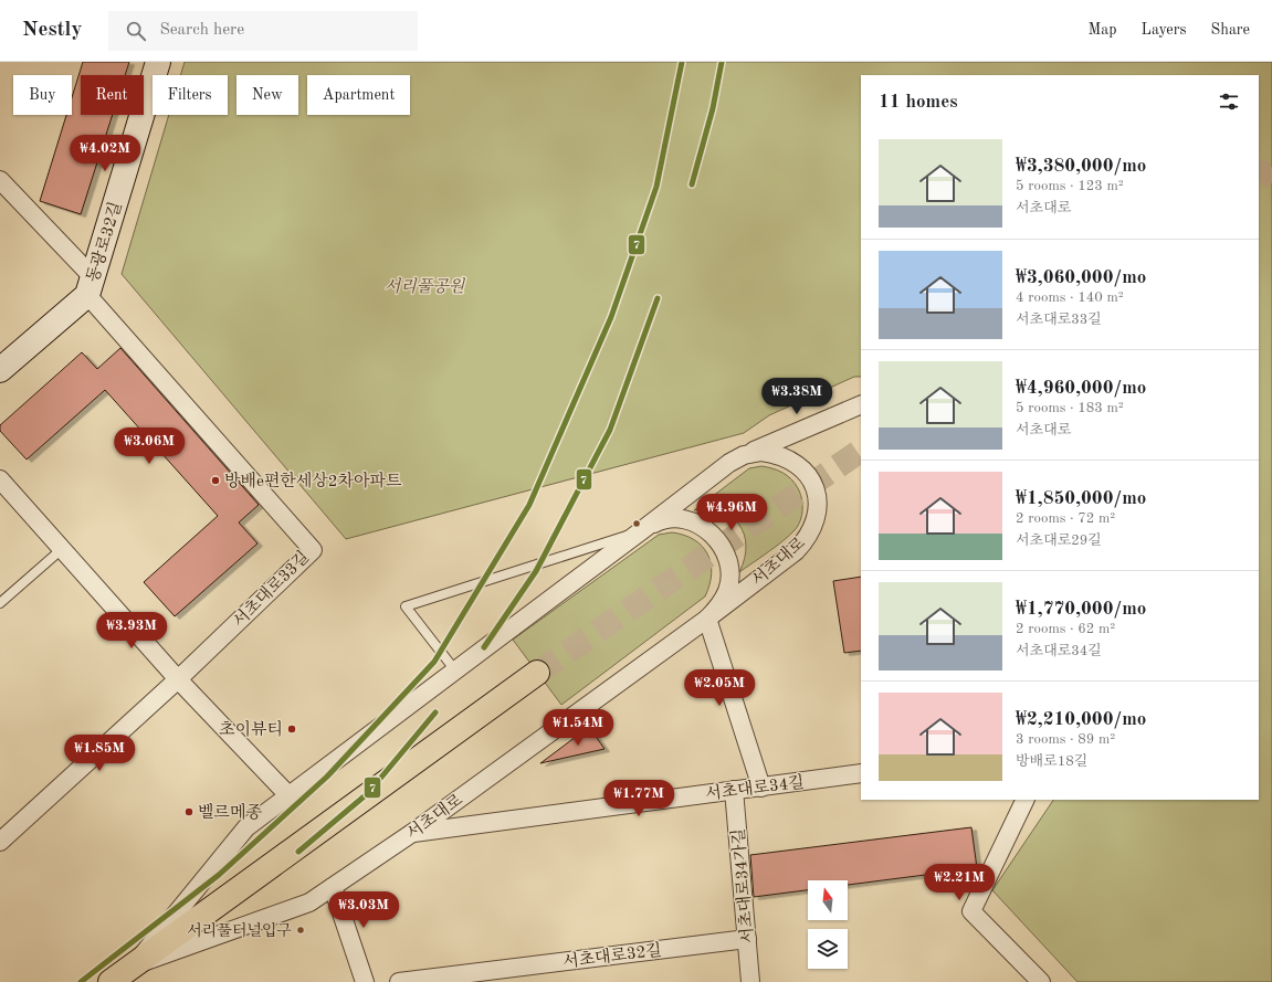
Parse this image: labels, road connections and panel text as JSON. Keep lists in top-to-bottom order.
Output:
{
  "streets": {
    "main road": ["서초대로"],
    "street": [
      "동광로32길",
      "서초대로33길",
      "서초대로34길",
      "서초대로34가길",
      "서초대로32길"
    ]
  },
  "crossings": [
    ["동광로32길", "서초대로33길"],
    ["서초대로", "서초대로34길"],
    ["서초대로34길", "서초대로34가길"],
    ["서초대로34가길", "서초대로32길"]
  ],
  "parks": ["서리풀공원"],
  "places": [
    "방배e편한세상2차아파트",
    "초이뷰티",
    "벨르메종",
    "서리풀터널입구"
  ],
  "lines": ["transit line 7"],
  "north": "top",
  "page": {
    "header": "Nestly",
    "search": "Search here",
    "nav": ["Map", "Layers", "Share"],
    "chip": [
      "Buy",
      "Rent",
      "Filters",
      "New",
      "Apartment"
    ],
    "heading": "11 homes",
    "list": [
      {
        "name": "₩3,380,000/mo",
        "note": "5 rooms · 123 m² · 서초대로"
      },
      {
        "name": "₩3,060,000/mo",
        "note": "4 rooms · 140 m² · 서초대로33길"
      },
      {
        "name": "₩4,960,000/mo",
        "note": "5 rooms · 183 m² · 서초대로"
      },
      {
        "name": "₩1,850,000/mo",
        "note": "2 rooms · 72 m² · 서초대로29길"
      },
      {
        "name": "₩1,770,000/mo",
        "note": "2 rooms · 62 m² · 서초대로34길"
      },
      {
        "name": "₩2,210,000/mo",
        "note": "3 rooms · 89 m² · 방배로18길"
      }
    ],
    "price": [
      "₩4.02M",
      "₩3.38M",
      "₩3.06M",
      "₩4.96M",
      "₩3.93M",
      "₩2.05M",
      "₩1.54M",
      "₩1.85M",
      "₩1.77M",
      "₩2.21M",
      "₩3.03M"
    ]
  }
}
